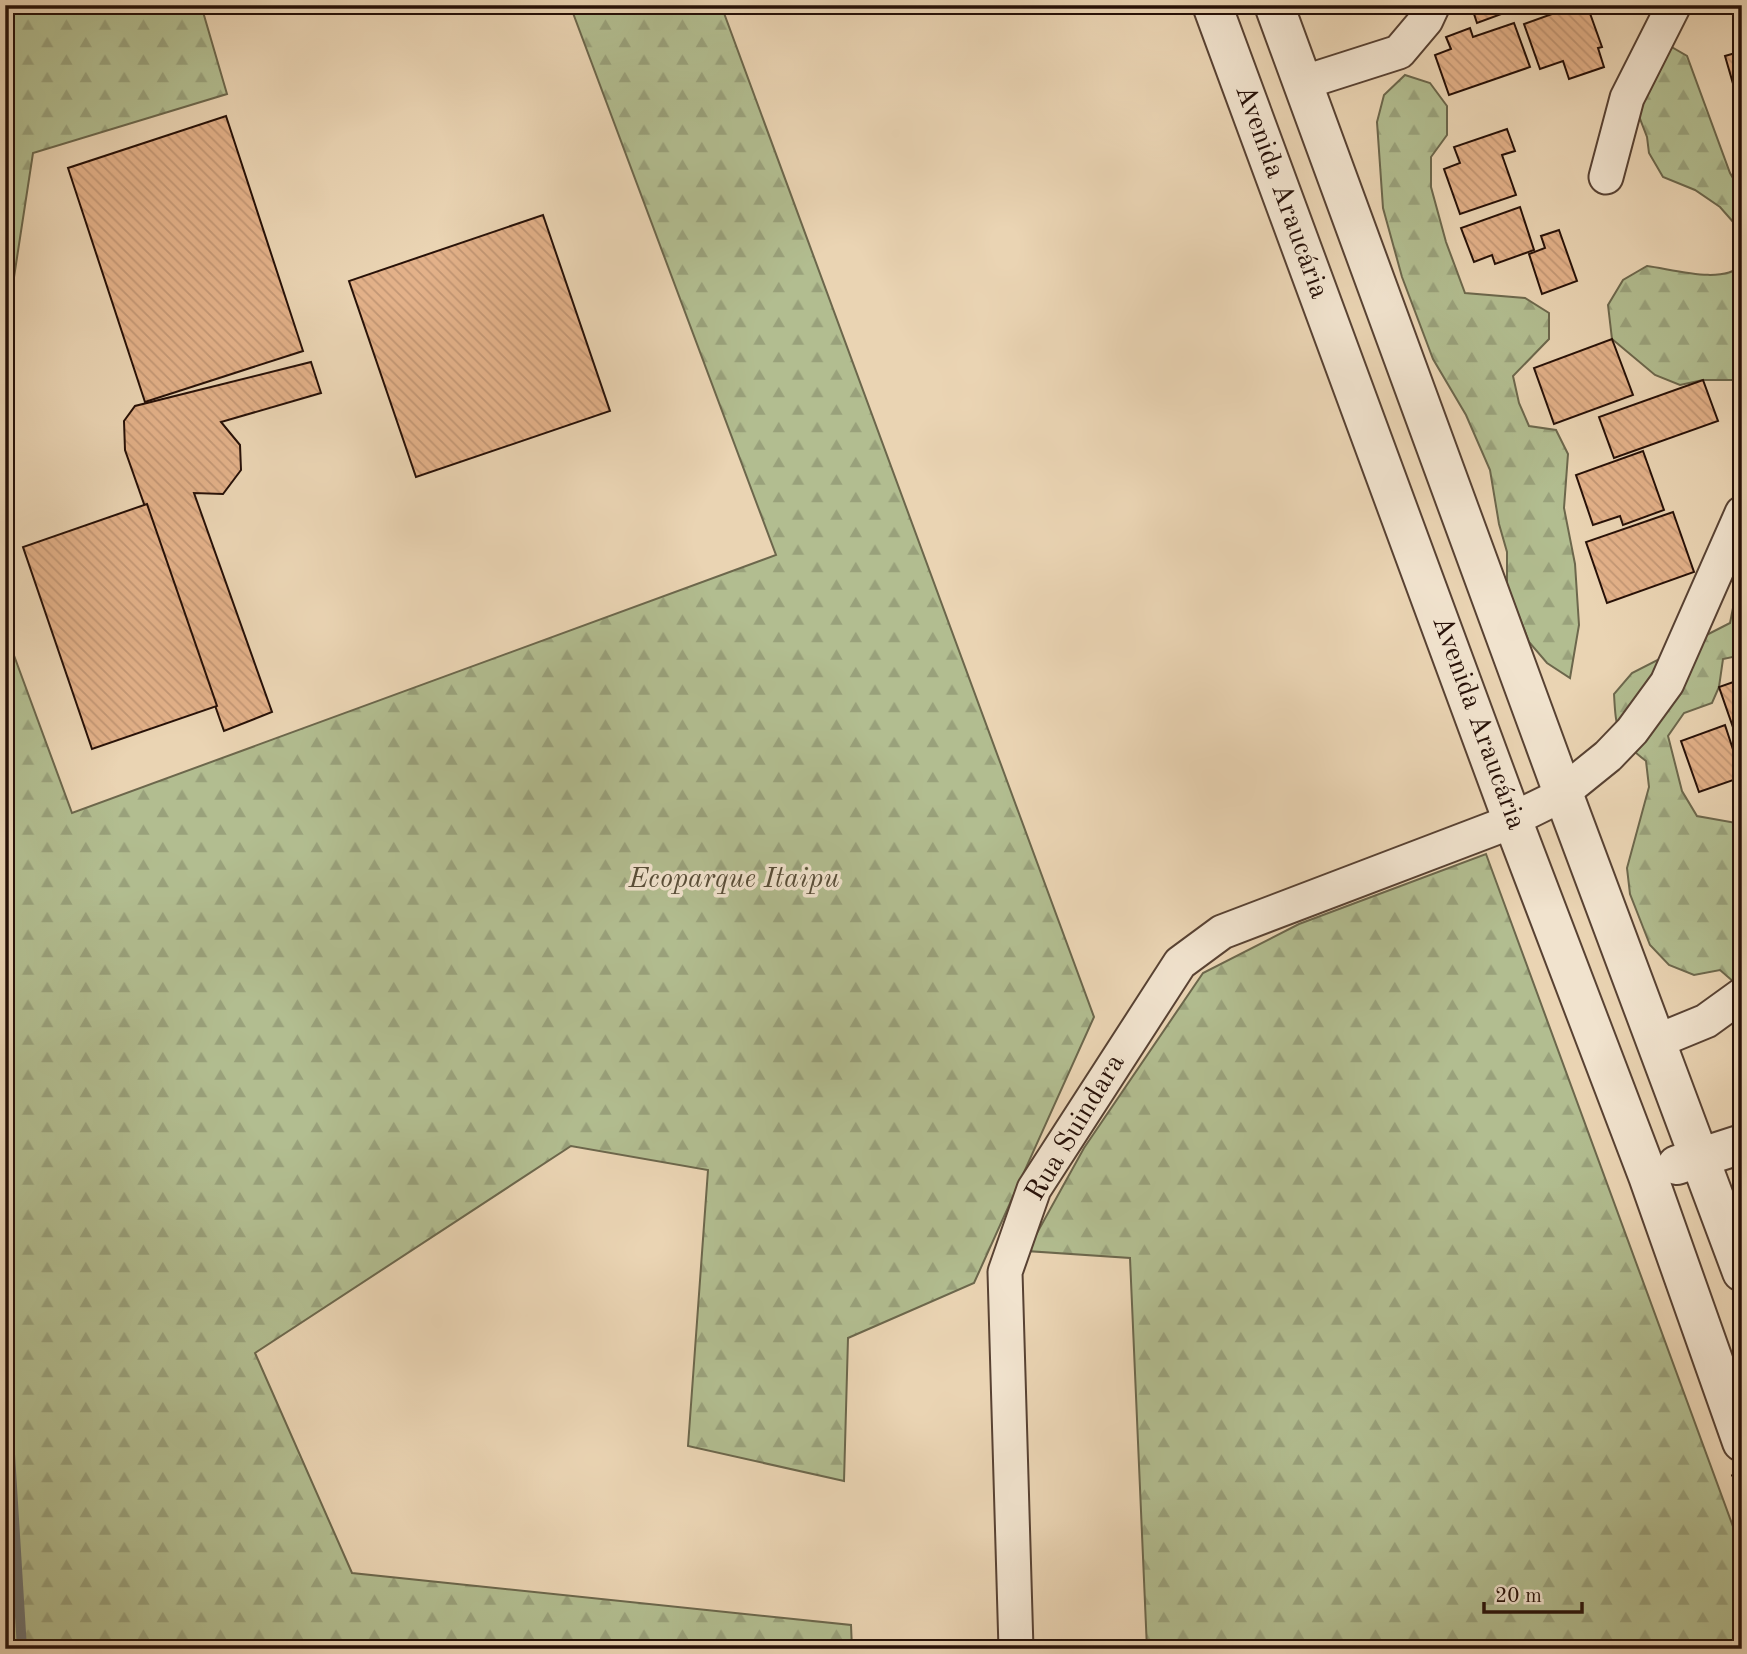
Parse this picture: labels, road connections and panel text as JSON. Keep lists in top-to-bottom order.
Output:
{
  "streets": {
    "street": ["Avenida Araucária", "Rua Suindara"]
  },
  "crossings": [
    ["Avenida Araucária", "Rua Suindara"]
  ],
  "parks": ["Ecoparque Itaipu"],
  "scale_bar": "20 m"
}
